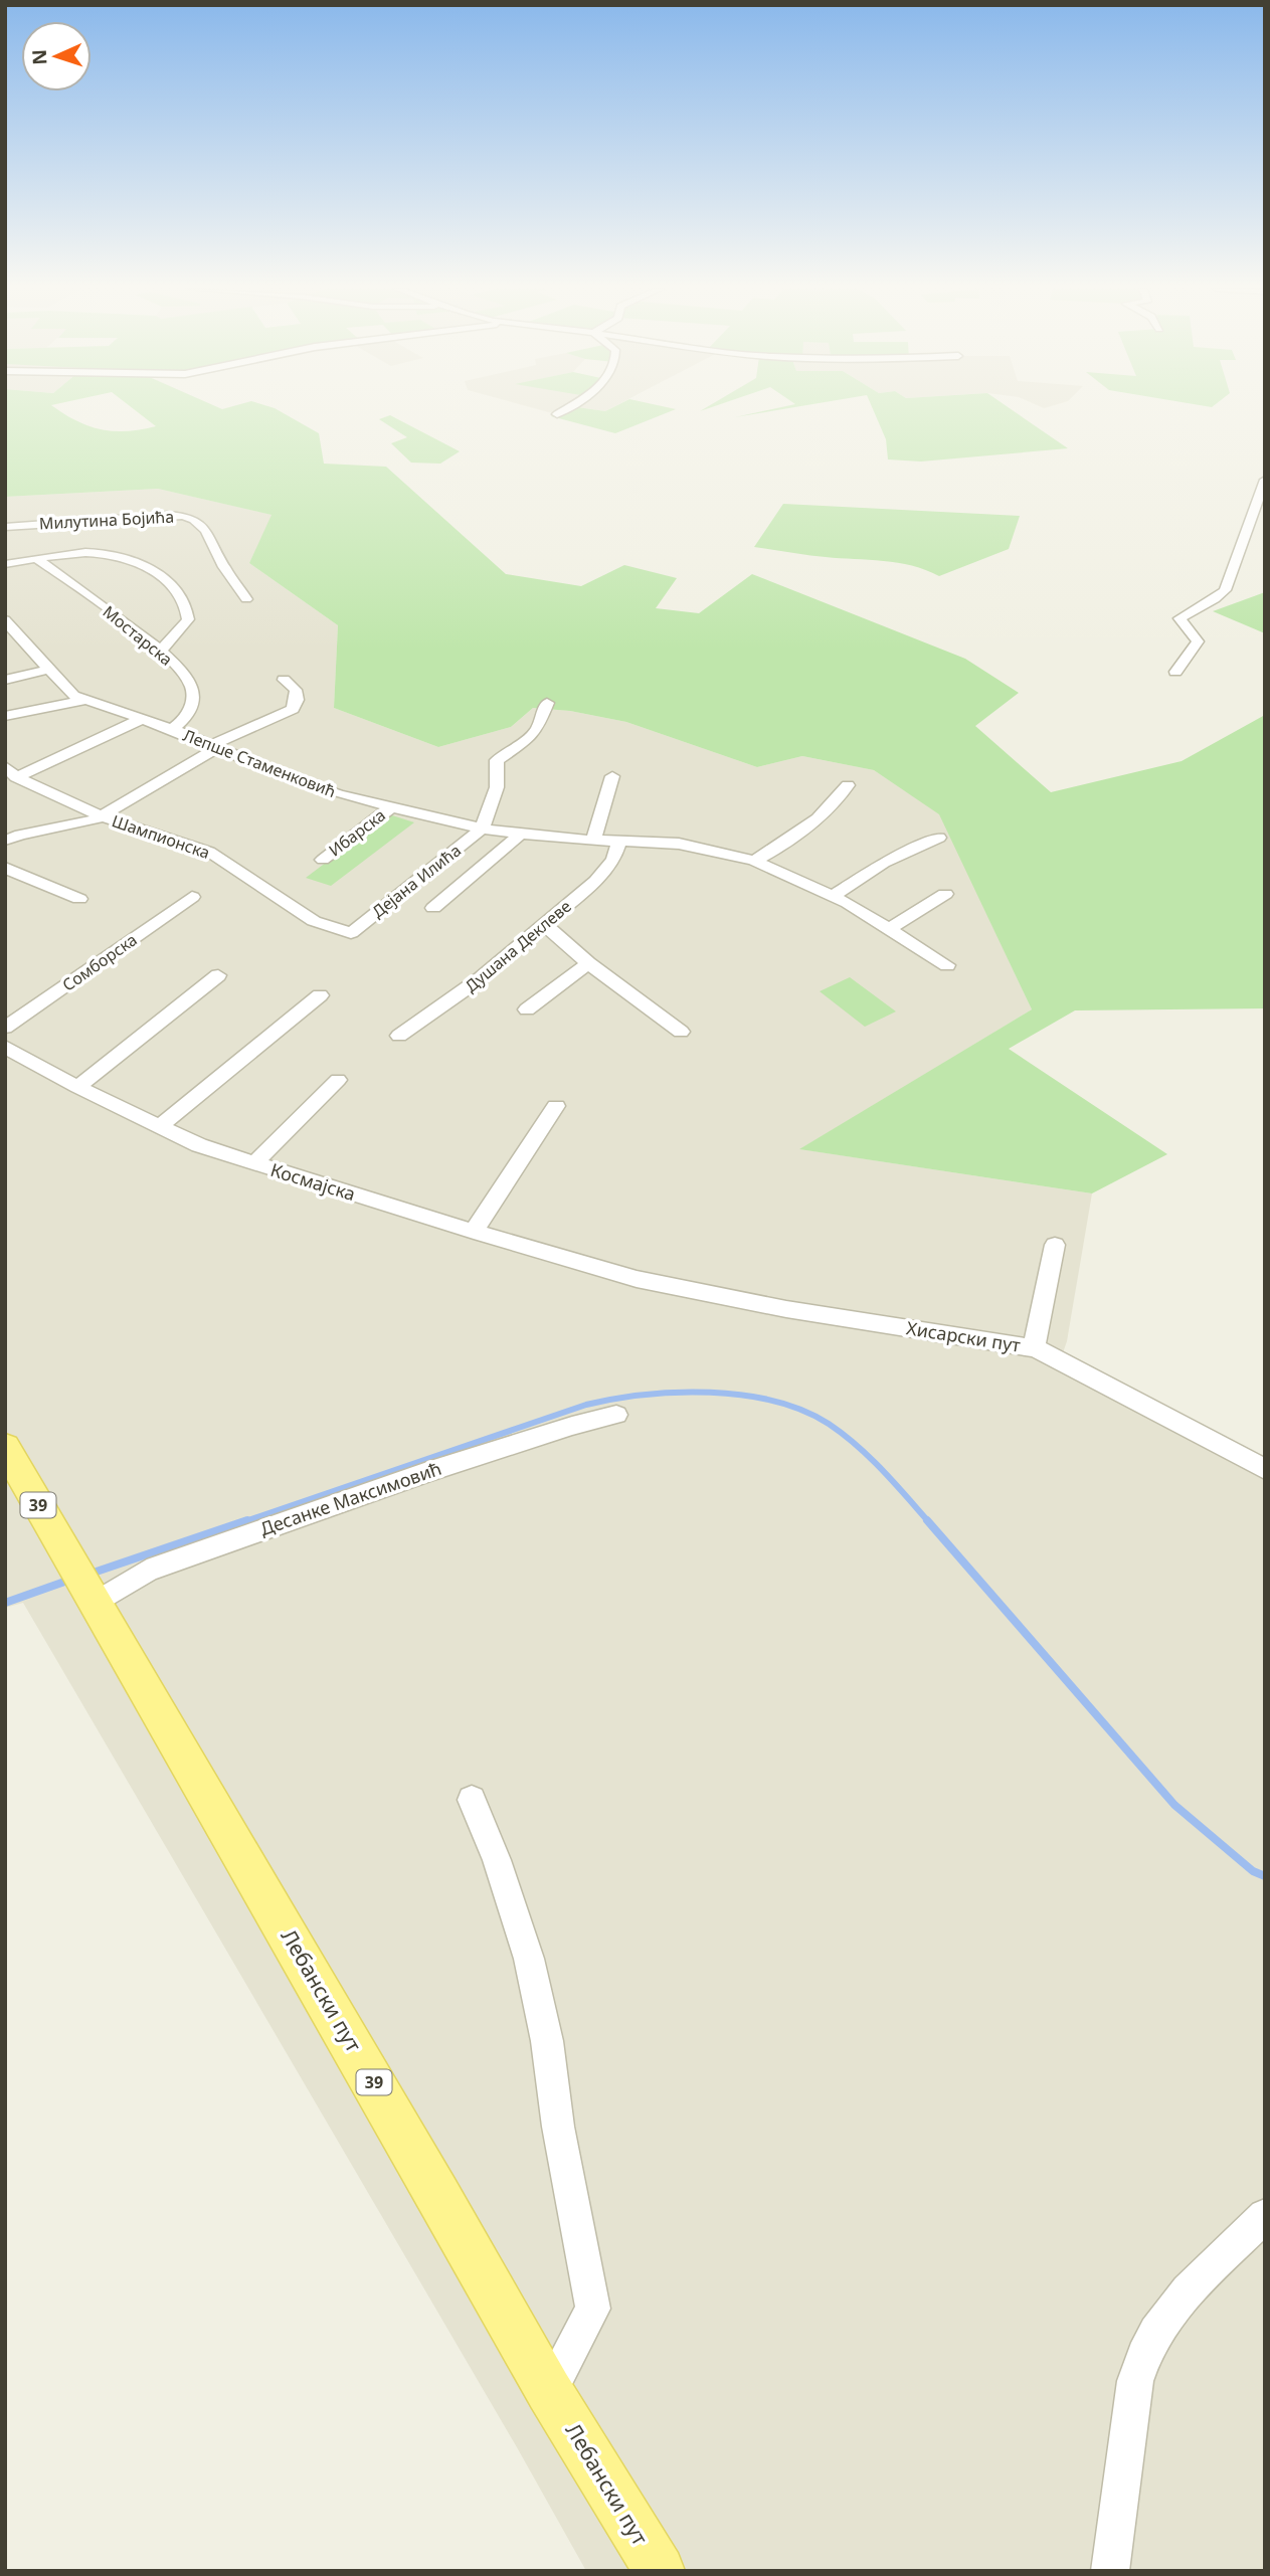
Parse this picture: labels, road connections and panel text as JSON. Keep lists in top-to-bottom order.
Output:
{
  "streets": {
    "main road": ["39", "Лебански пут"],
    "street": [
      "Милутина Бојића",
      "Мостарска",
      "Лепше Стаменковић",
      "Ибарска",
      "Шампионска",
      "Дејана Илића",
      "Душана Деклеве",
      "Сомборска",
      "Космајска",
      "Хисарски пут",
      "Десанке Максимовић"
    ]
  },
  "crossings": [
    ["Мостарска", "Лепше Стаменковић"],
    ["Лепше Стаменковић", "Ибарска"],
    ["Лепше Стаменковић", "Дејана Илића"],
    ["Лепше Стаменковић", "Душана Деклеве"],
    ["Шампионска", "Дејана Илића"],
    ["Космајска", "Хисарски пут"],
    ["Десанке Максимовић", "Лебански пут"]
  ],
  "north": "left"
}
